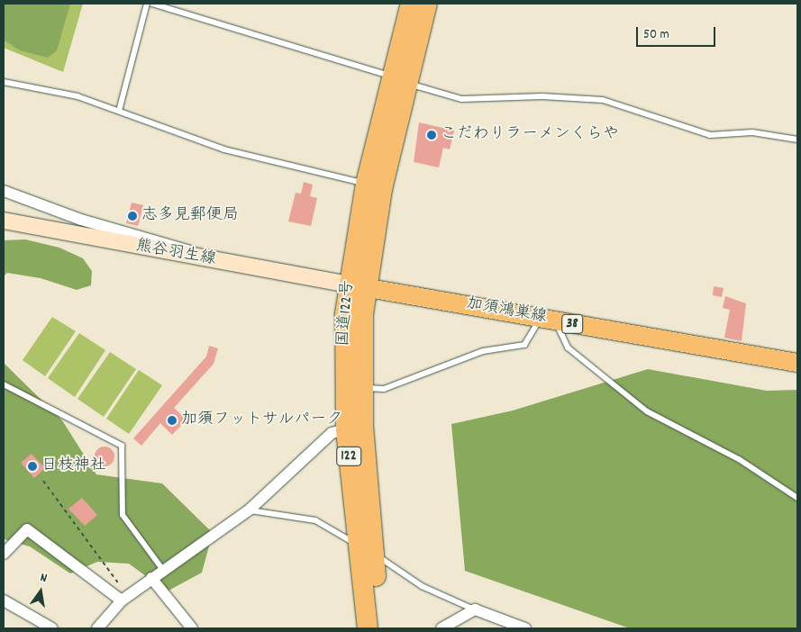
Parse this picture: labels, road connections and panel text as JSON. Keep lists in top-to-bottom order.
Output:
{
  "streets": {
    "highway": ["国道122号", "122"],
    "main road": ["熊谷羽生線", "加須鴻巣線", "38"]
  },
  "crossings": [
    ["熊谷羽生線", "加須鴻巣線"],
    ["熊谷羽生線", "国道122号"],
    ["加須鴻巣線", "国道122号"]
  ],
  "places": [
    "こだわりラーメンくらや",
    "志多見郵便局",
    "加須フットサルパーク",
    "日枝神社"
  ],
  "scale_bar": "50 m",
  "north": "top"
}
